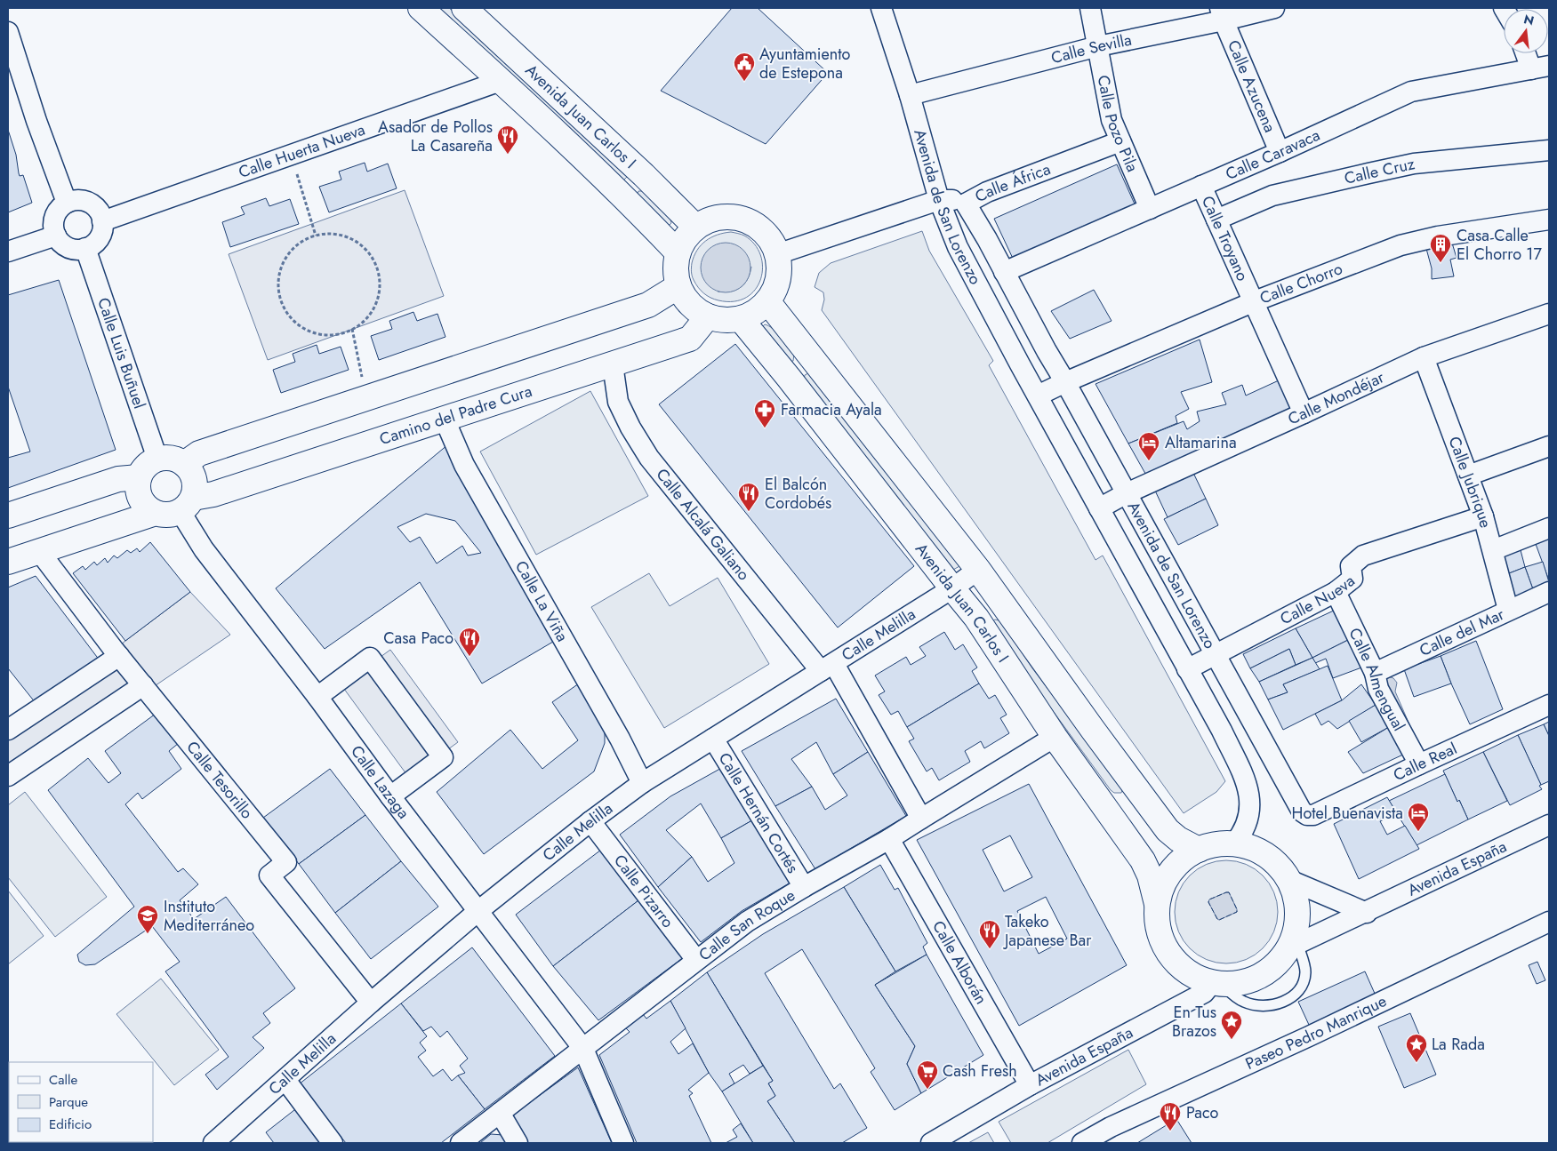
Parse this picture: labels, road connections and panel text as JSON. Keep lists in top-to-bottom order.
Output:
{
  "streets": {
    "main road": ["Avenida Juan Carlos I", "Camino del Padre Cura"],
    "street": [
      "Calle Sevilla",
      "Calle Azucena",
      "Calle Pozo Pila",
      "Calle Huerta Nueva",
      "Calle Caravaca",
      "Calle Cruz",
      "Calle África",
      "Avenida de San Lorenzo",
      "Calle Troyano",
      "Calle Chorro",
      "Calle Luis Buñuel",
      "Calle Mondéjar",
      "Calle Jubrique",
      "Calle Alcalá Galiano",
      "Calle Nueva",
      "Calle La Viña",
      "Calle del Mar",
      "Calle Melilla",
      "Calle Almengual",
      "Calle Real",
      "Calle Tesorillo",
      "Calle Lazaga",
      "Calle Hernán Cortés",
      "Avenida España",
      "Calle Pizarro",
      "Calle San Roque",
      "Calle Alborán",
      "Paseo Pedro Manrique"
    ]
  },
  "crossings": [
    ["Calle Sevilla", "Calle Azucena"],
    ["Calle Sevilla", "Calle Pozo Pila"],
    ["Calle Sevilla", "Avenida de San Lorenzo"],
    ["Calle Azucena", "Calle Caravaca"],
    ["Avenida Juan Carlos I", "Calle Huerta Nueva"],
    ["Avenida Juan Carlos I", "Calle África"],
    ["Avenida Juan Carlos I", "Avenida de San Lorenzo"],
    ["Avenida Juan Carlos I", "Camino del Padre Cura"],
    ["Avenida Juan Carlos I", "Calle Melilla"],
    ["Avenida Juan Carlos I", "Avenida España"],
    ["Avenida Juan Carlos I", "Calle San Roque"],
    ["Calle Pozo Pila", "Calle Caravaca"],
    ["Calle Pozo Pila", "Calle África"],
    ["Calle Huerta Nueva", "Calle Luis Buñuel"],
    ["Calle Caravaca", "Avenida de San Lorenzo"],
    ["Calle Caravaca", "Calle Troyano"],
    ["Calle Cruz", "Calle Troyano"],
    ["Calle África", "Avenida de San Lorenzo"],
    ["Calle África", "Camino del Padre Cura"],
    ["Avenida de San Lorenzo", "Calle Chorro"],
    ["Avenida de San Lorenzo", "Calle Mondéjar"],
    ["Avenida de San Lorenzo", "Calle Nueva"],
    ["Avenida de San Lorenzo", "Calle Real"],
    ["Avenida de San Lorenzo", "Avenida España"],
    ["Calle Troyano", "Calle Chorro"],
    ["Calle Troyano", "Calle Mondéjar"],
    ["Calle Luis Buñuel", "Camino del Padre Cura"],
    ["Calle Luis Buñuel", "Calle Lazaga"],
    ["Calle Mondéjar", "Calle Jubrique"],
    ["Camino del Padre Cura", "Calle Alcalá Galiano"],
    ["Camino del Padre Cura", "Calle La Viña"],
    ["Camino del Padre Cura", "Calle Lazaga"],
    ["Calle Jubrique", "Calle Nueva"],
    ["Calle Jubrique", "Calle del Mar"],
    ["Calle Alcalá Galiano", "Calle Melilla"],
    ["Calle Alcalá Galiano", "Calle San Roque"],
    ["Calle Nueva", "Calle Almengual"],
    ["Calle La Viña", "Calle Melilla"],
    ["Calle del Mar", "Calle Almengual"],
    ["Calle Melilla", "Calle Tesorillo"],
    ["Calle Melilla", "Calle Lazaga"],
    ["Calle Melilla", "Calle Hernán Cortés"],
    ["Calle Melilla", "Calle Pizarro"],
    ["Calle Almengual", "Calle Real"],
    ["Calle Lazaga", "Calle San Roque"],
    ["Calle Hernán Cortés", "Calle San Roque"],
    ["Avenida España", "Calle Alborán"],
    ["Calle Pizarro", "Calle San Roque"],
    ["Calle San Roque", "Calle Alborán"]
  ],
  "places": {
    "public building": ["Ayuntamiento de Estepona"],
    "restaurant": [
      "Asador de Pollos La Casareña",
      "El Balcón Cordobés",
      "Casa Paco",
      "Takeko Japanese Bar",
      "Paco"
    ],
    "building": ["Casa Calle El Chorro 17"],
    "pharmacy": ["Farmacia Ayala"],
    "hotel": ["Altamarina", "Hotel Buenavista"],
    "school or university": ["Instituto Mediterráneo"],
    "place": ["En Tus Brazos", "La Rada"],
    "supermarket": ["Cash Fresh"]
  },
  "legend": ["Calle", "Parque", "Edificio"],
  "north": "top"
}
